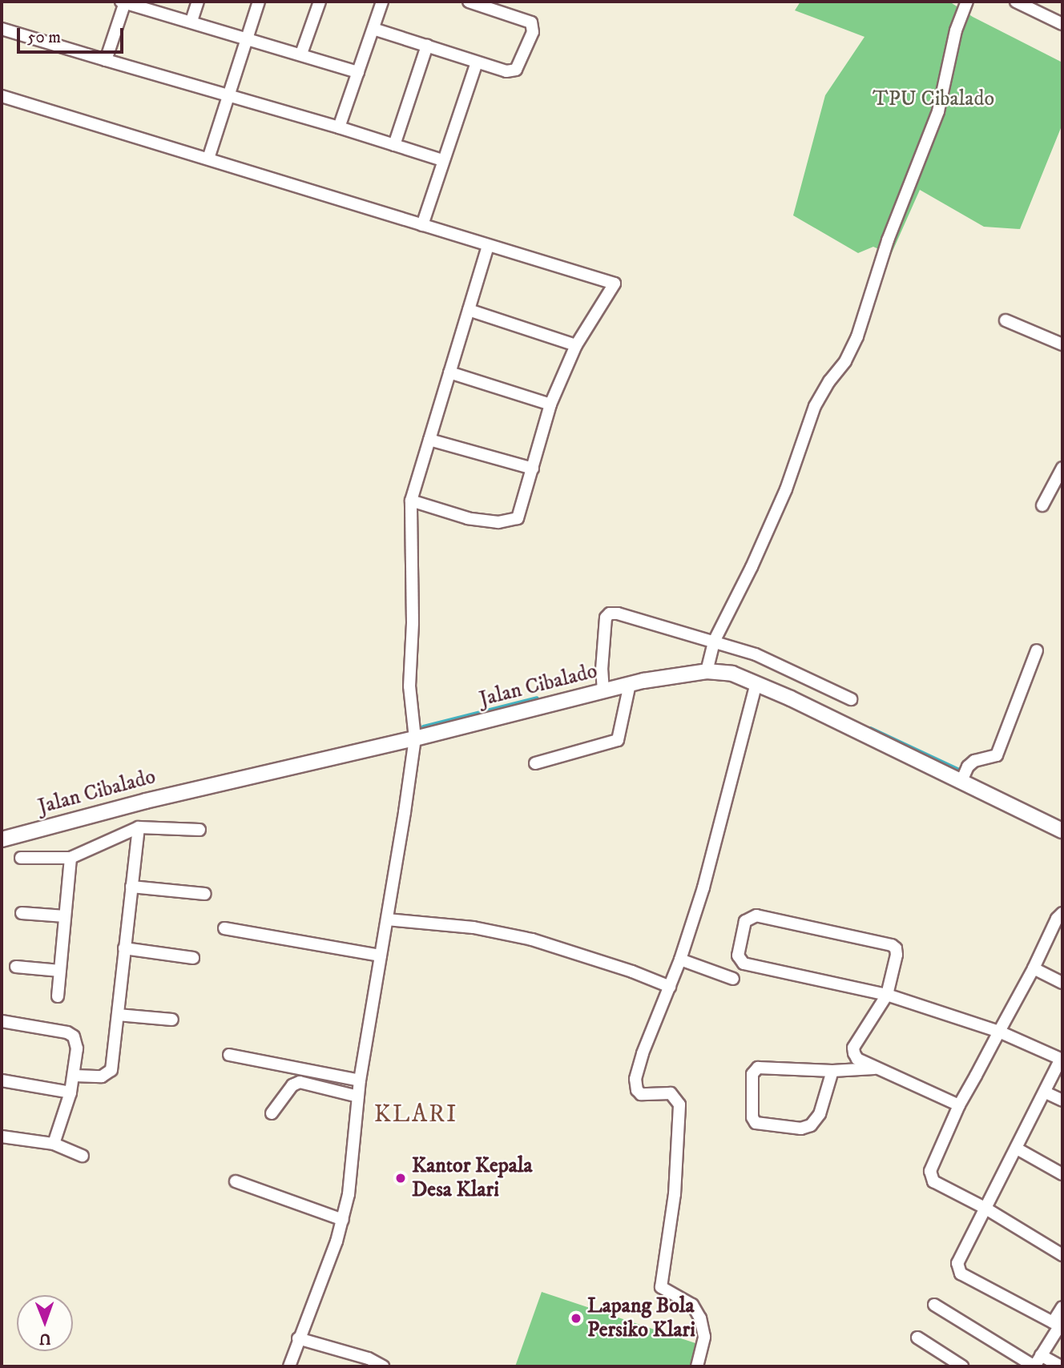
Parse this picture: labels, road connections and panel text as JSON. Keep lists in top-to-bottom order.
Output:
{
  "streets": {
    "street": ["Jalan Cibalado"]
  },
  "districts": ["KLARI"],
  "parks": ["TPU Cibalado"],
  "places": ["Kantor Kepala Desa Klari", "Lapang Bola Persiko Klari"],
  "scale_bar": "50 m",
  "north": "bottom"
}
